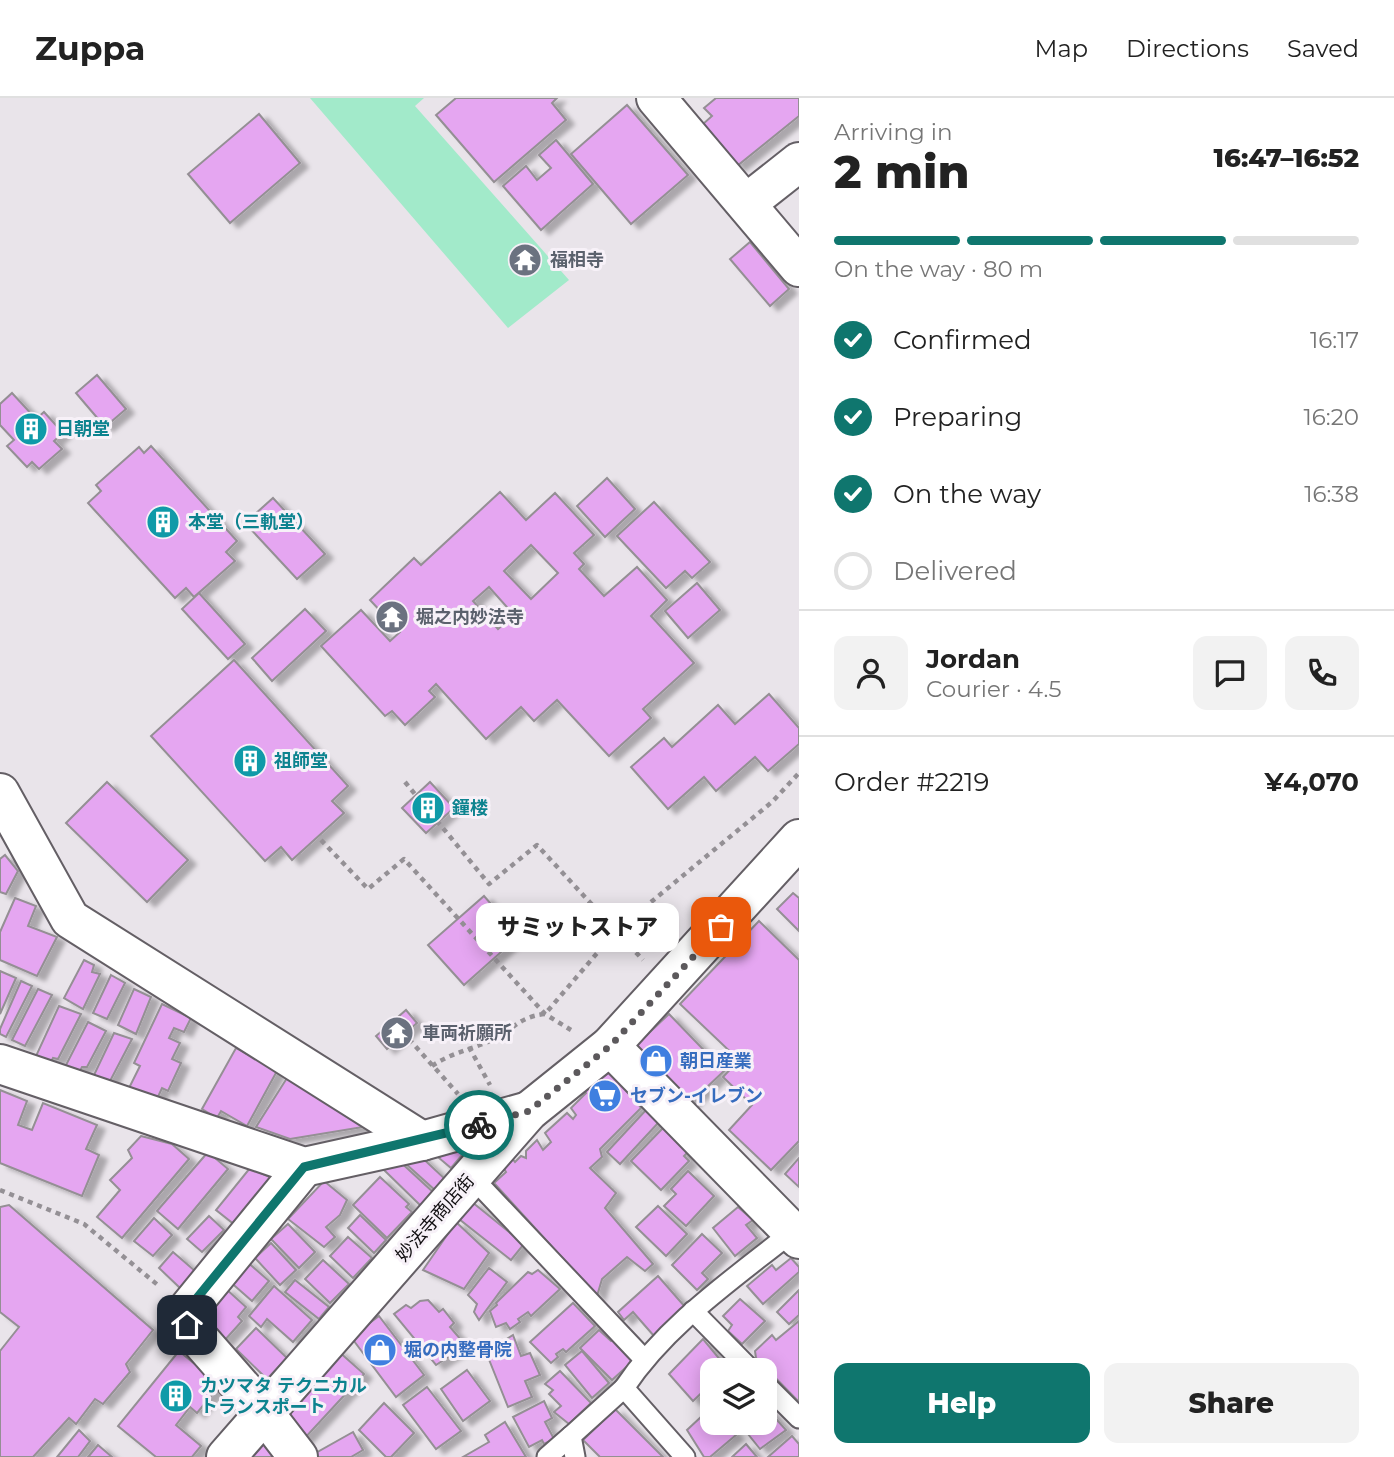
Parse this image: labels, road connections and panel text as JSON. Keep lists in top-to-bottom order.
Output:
{
  "streets": {
    "street": ["妙法寺商店街"]
  },
  "places": {
    "temple": ["福相寺", "堀之内妙法寺", "車両祈願所"],
    "building": [
      "日朝堂",
      "本堂（三軌堂）",
      "祖師堂",
      "鐘楼",
      "カツマタ テクニカル トランスポート"
    ],
    "other": ["サミットストア"],
    "shop": ["朝日産業", "堀の内整骨院"],
    "supermarket": ["セブン-イレブン"]
  },
  "page": {
    "header": "Zuppa",
    "nav": ["Map", "Directions", "Saved"],
    "heading": ["2 min", "Arriving in", "16:47–16:52"],
    "panel": [
      "Jordan",
      "Courier · 4.5",
      "Order #2219",
      "¥4,070"
    ],
    "bar": "On the way · 80 m",
    "list": [
      ["Confirmed", "16:17"],
      ["Preparing", "16:20"],
      ["On the way", "16:38"],
      "Delivered"
    ],
    "bubble": "サミットストア",
    "buttons": ["Help", "Share"]
  }
}
